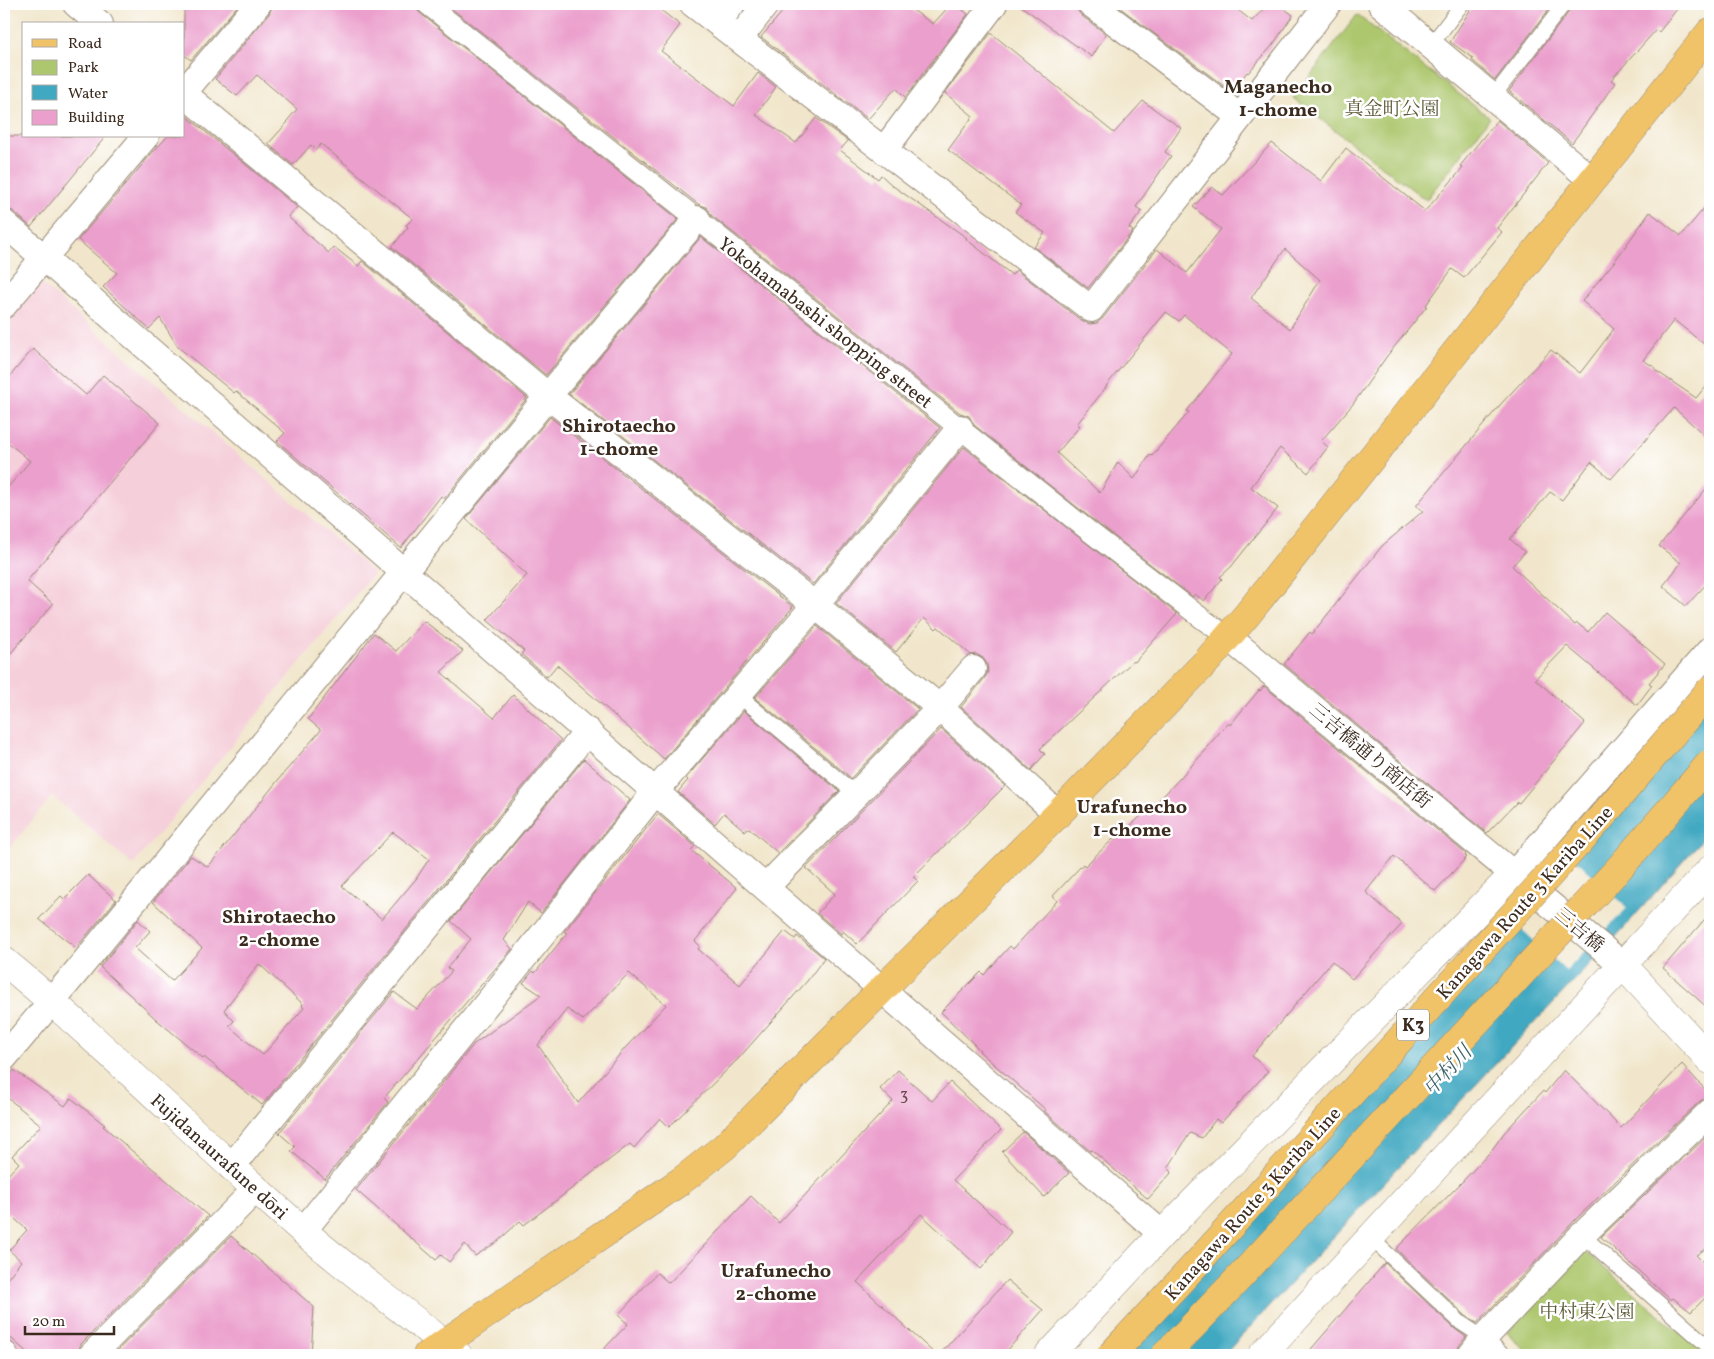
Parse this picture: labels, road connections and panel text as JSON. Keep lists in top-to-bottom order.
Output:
{
  "streets": {
    "main road": ["Kanagawa Route 3 Kariba Line", "K3"],
    "street": [
      "Yokohamabashi shopping street",
      "三吉橋通り商店街",
      "三吉橋",
      "Fujidanaurafune dōri"
    ]
  },
  "crossings": [
    ["Yokohamabashi shopping street", "三吉橋通り商店街"],
    ["三吉橋通り商店街", "三吉橋"]
  ],
  "districts": [
    "Maganecho 1-chome",
    "Shirotaecho 1-chome",
    "Urafunecho 1-chome",
    "Shirotaecho 2-chome",
    "Urafunecho 2-chome"
  ],
  "water": ["中村川"],
  "parks": ["真金町公園", "中村東公園"],
  "house_numbers": ["3"],
  "legend": [
    "Road",
    "Park",
    "Water",
    "Building"
  ],
  "scale_bar": "20 m"
}
